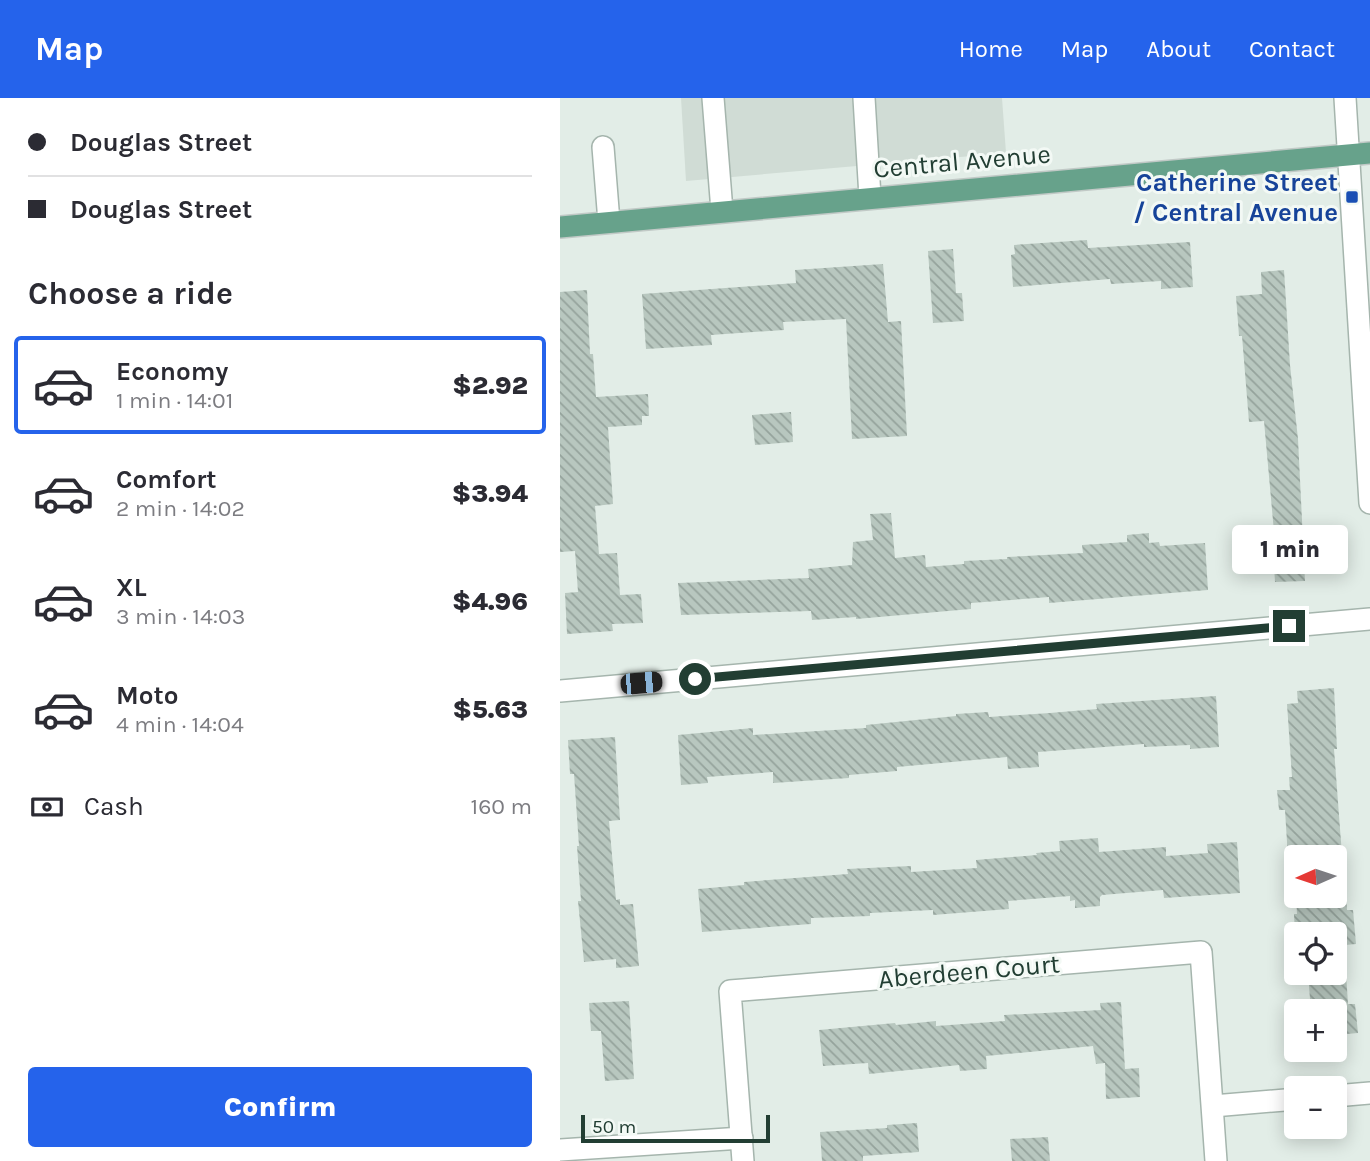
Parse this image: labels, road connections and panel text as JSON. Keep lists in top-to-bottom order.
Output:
{
  "streets": {
    "main road": ["Central Avenue"],
    "street": ["Aberdeen Court"]
  },
  "places": {
    "transit": ["Catherine Street / Central Avenue"]
  },
  "scale_bar": "50 m",
  "north": "left",
  "page": {
    "header": "Map",
    "nav": [
      "Home",
      "Map",
      "About",
      "Contact"
    ],
    "banner": ["Douglas Street", "Douglas Street"],
    "heading": "Choose a ride",
    "list": [
      {
        "name": "Economy",
        "note": "1 min · 14:01",
        "value": "$2.92"
      },
      {
        "name": "Comfort",
        "note": "2 min · 14:02",
        "value": "$3.94"
      },
      {
        "name": "XL",
        "note": "3 min · 14:03",
        "value": "$4.96"
      },
      {
        "name": "Moto",
        "note": "4 min · 14:04",
        "value": "$5.63"
      }
    ],
    "bubble": "1 min",
    "pay": ["Cash", "160 m"],
    "map_buttons": ["+", "−"],
    "buttons": "Confirm",
    "scale": "50 m"
  }
}
